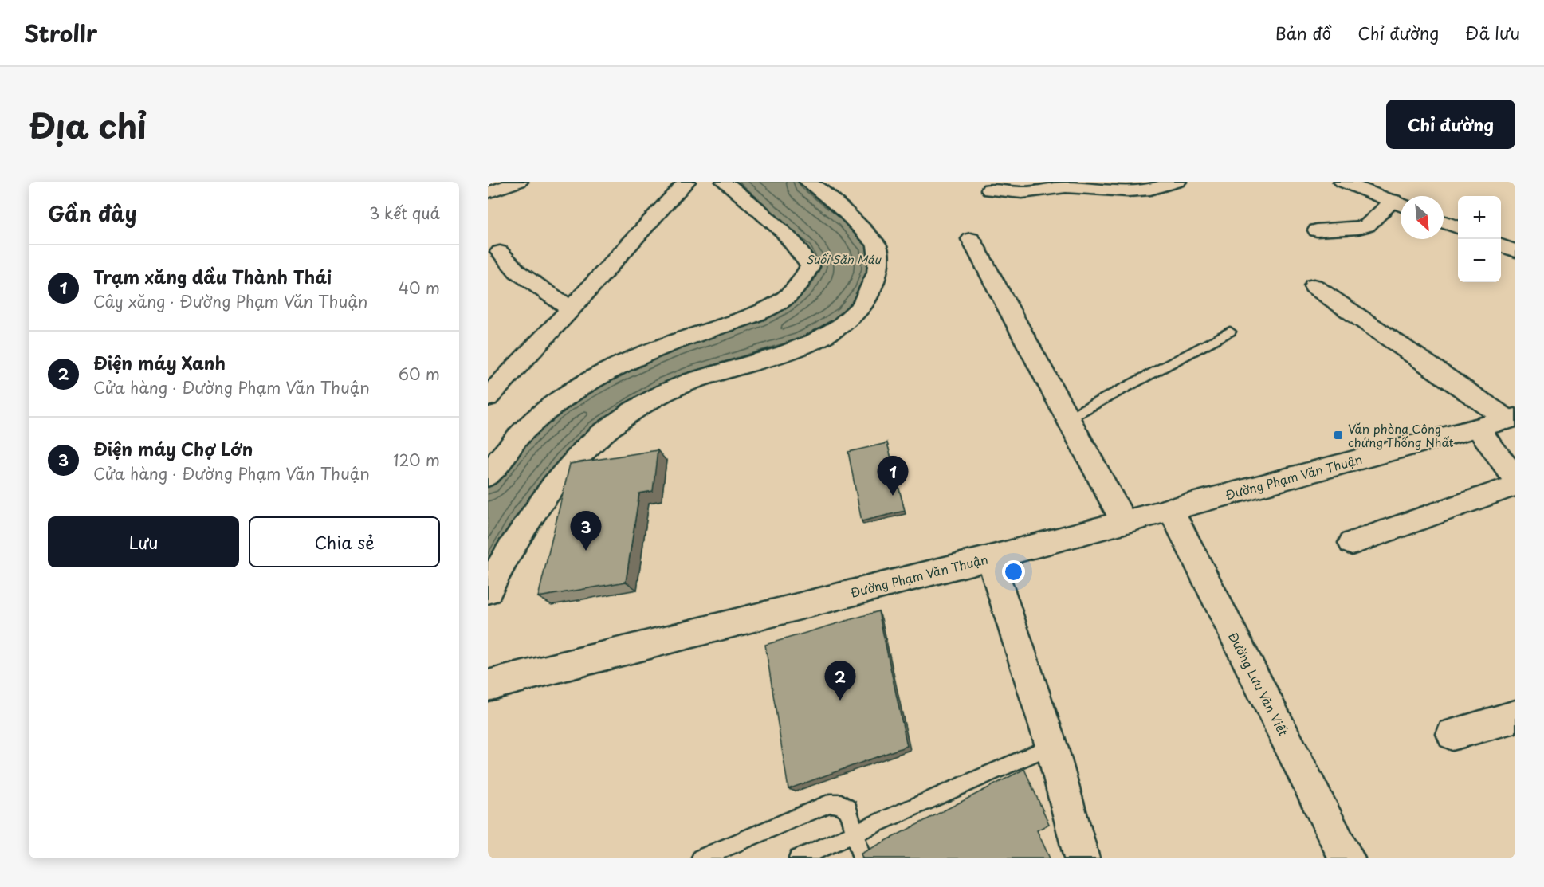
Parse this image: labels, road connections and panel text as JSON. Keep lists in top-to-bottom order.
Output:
{
  "streets": {
    "street": ["Đường Phạm Văn Thuận", "Đường Lưu Văn Viết"]
  },
  "crossings": [
    ["Đường Phạm Văn Thuận", "Đường Lưu Văn Viết"]
  ],
  "water": ["Suối Săn Máu"],
  "places": {
    "transit": ["Văn phòng Công chứng Thống Nhất"]
  },
  "north": "bottom right",
  "page": {
    "header": "Strollr",
    "nav": ["Bản đồ", "Chỉ đường", "Đã lưu"],
    "title": "Địa chỉ",
    "buttons": [
      "Chỉ đường",
      ["Lưu", "Chia sẻ"]
    ],
    "heading": ["Gần đây", "3 kết quả"],
    "map_buttons": ["+", "−"],
    "list": [
      {
        "mark": "1",
        "name": "Trạm xăng dầu Thành Thái",
        "note": "Cây xăng · Đường Phạm Văn Thuận",
        "value": "40 m"
      },
      {
        "mark": "2",
        "name": "Điện máy Xanh",
        "note": "Cửa hàng · Đường Phạm Văn Thuận",
        "value": "60 m"
      },
      {
        "mark": "3",
        "name": "Điện máy Chợ Lớn",
        "note": "Cửa hàng · Đường Phạm Văn Thuận",
        "value": "120 m"
      }
    ],
    "pins": ["1", "3", "2"]
  }
}
